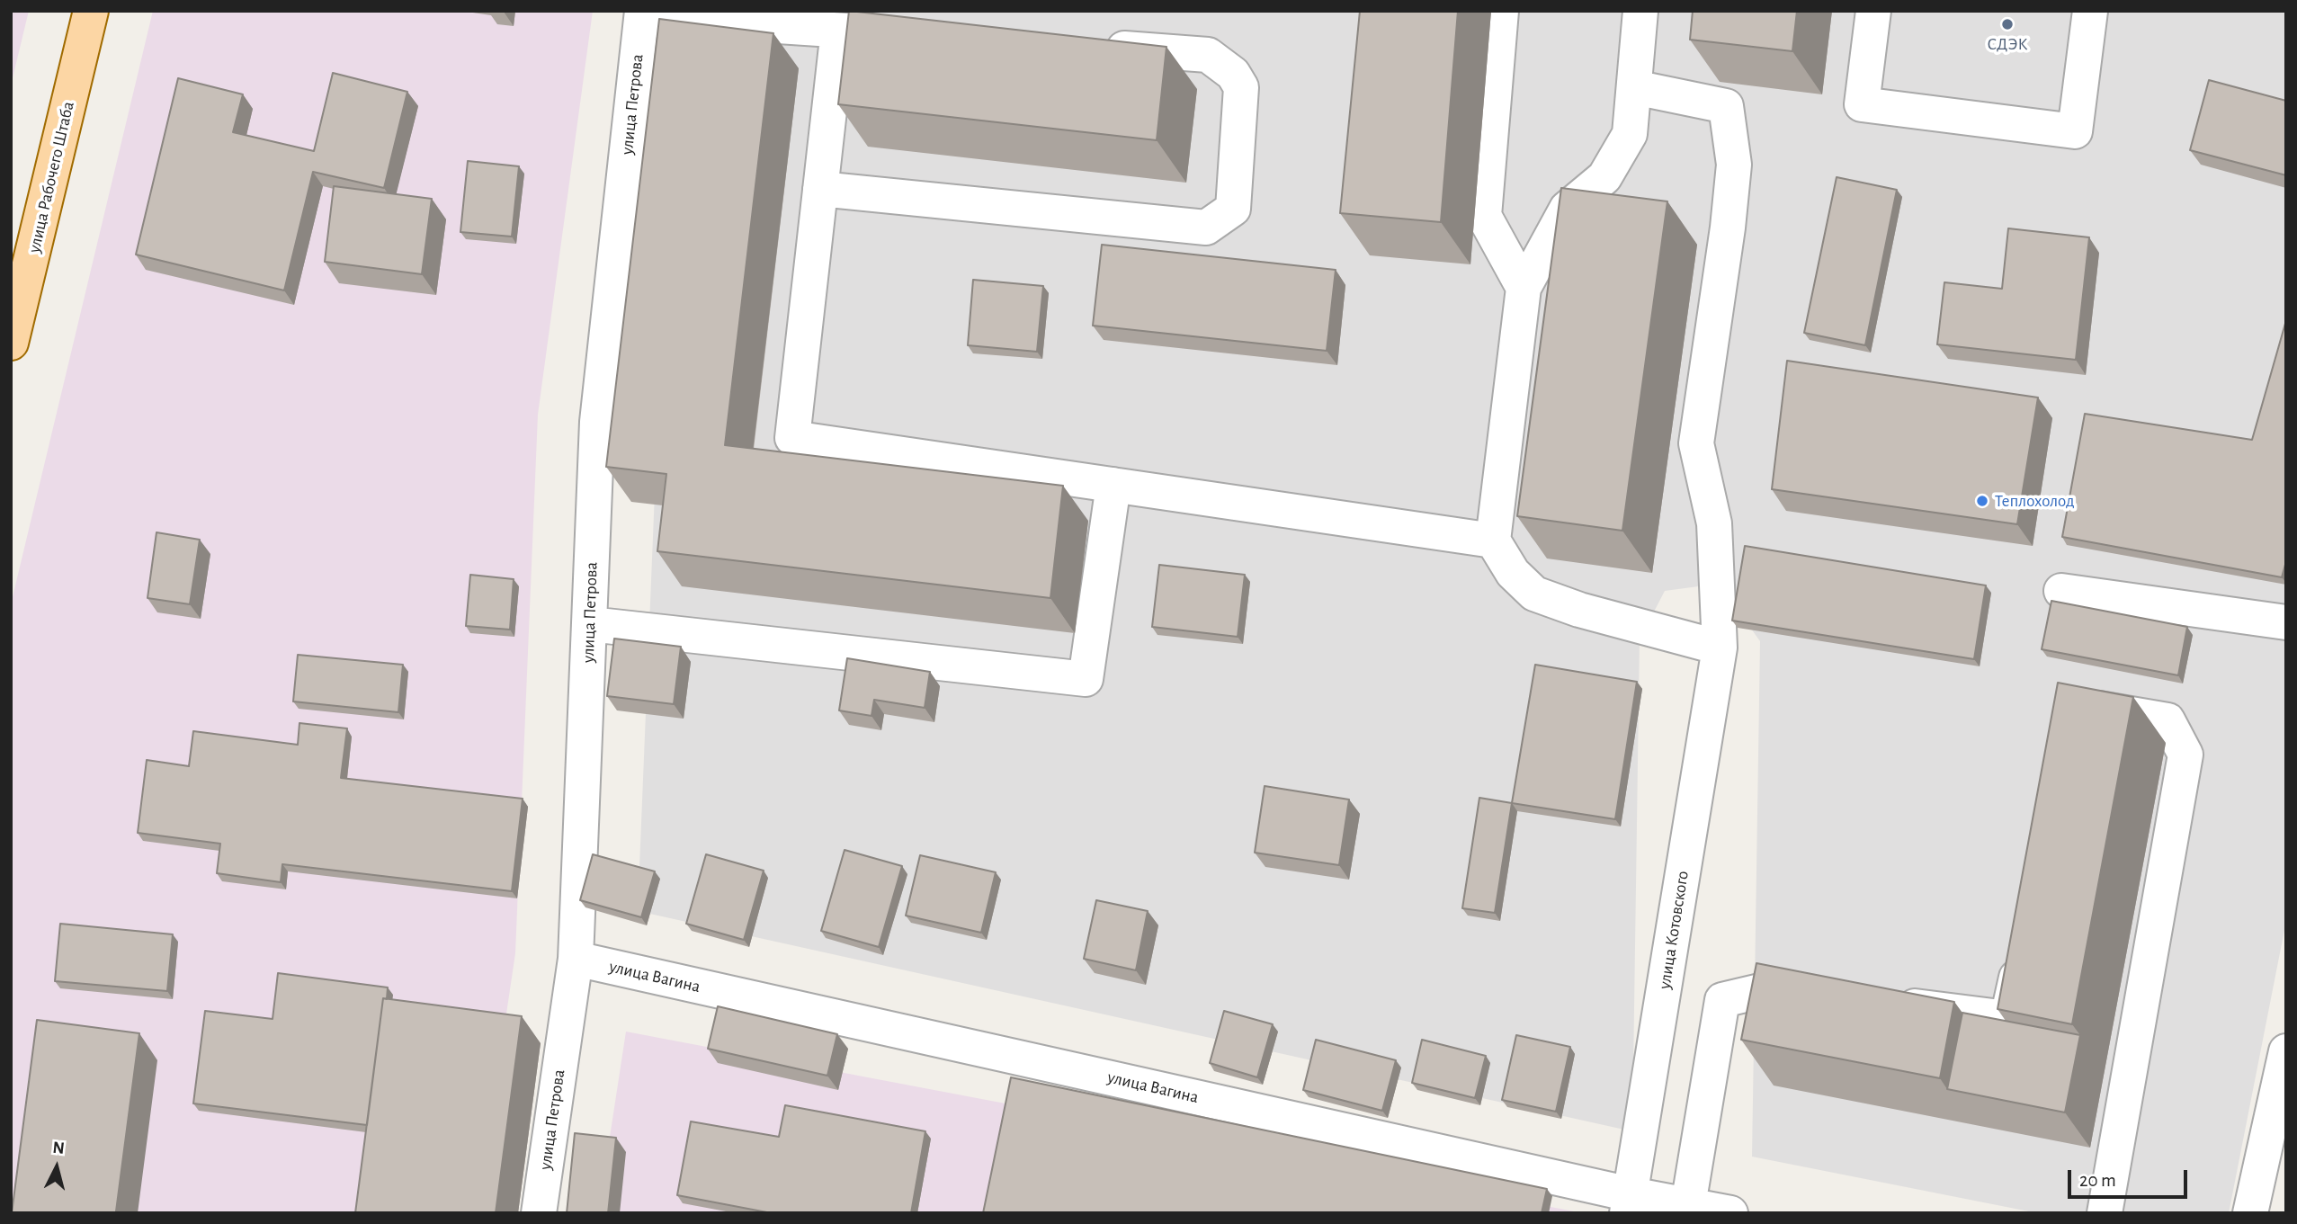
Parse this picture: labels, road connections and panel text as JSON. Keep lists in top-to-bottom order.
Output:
{
  "streets": {
    "main road": ["улица Рабочего Штаба"],
    "street": ["улица Петрова", "улица Котовского", "улица Вагина"]
  },
  "crossings": [
    ["улица Петрова", "улица Вагина"],
    ["улица Котовского", "улица Вагина"]
  ],
  "places": ["СДЭК", "Теплохолод"],
  "scale_bar": "20 m",
  "north": "top"
}
